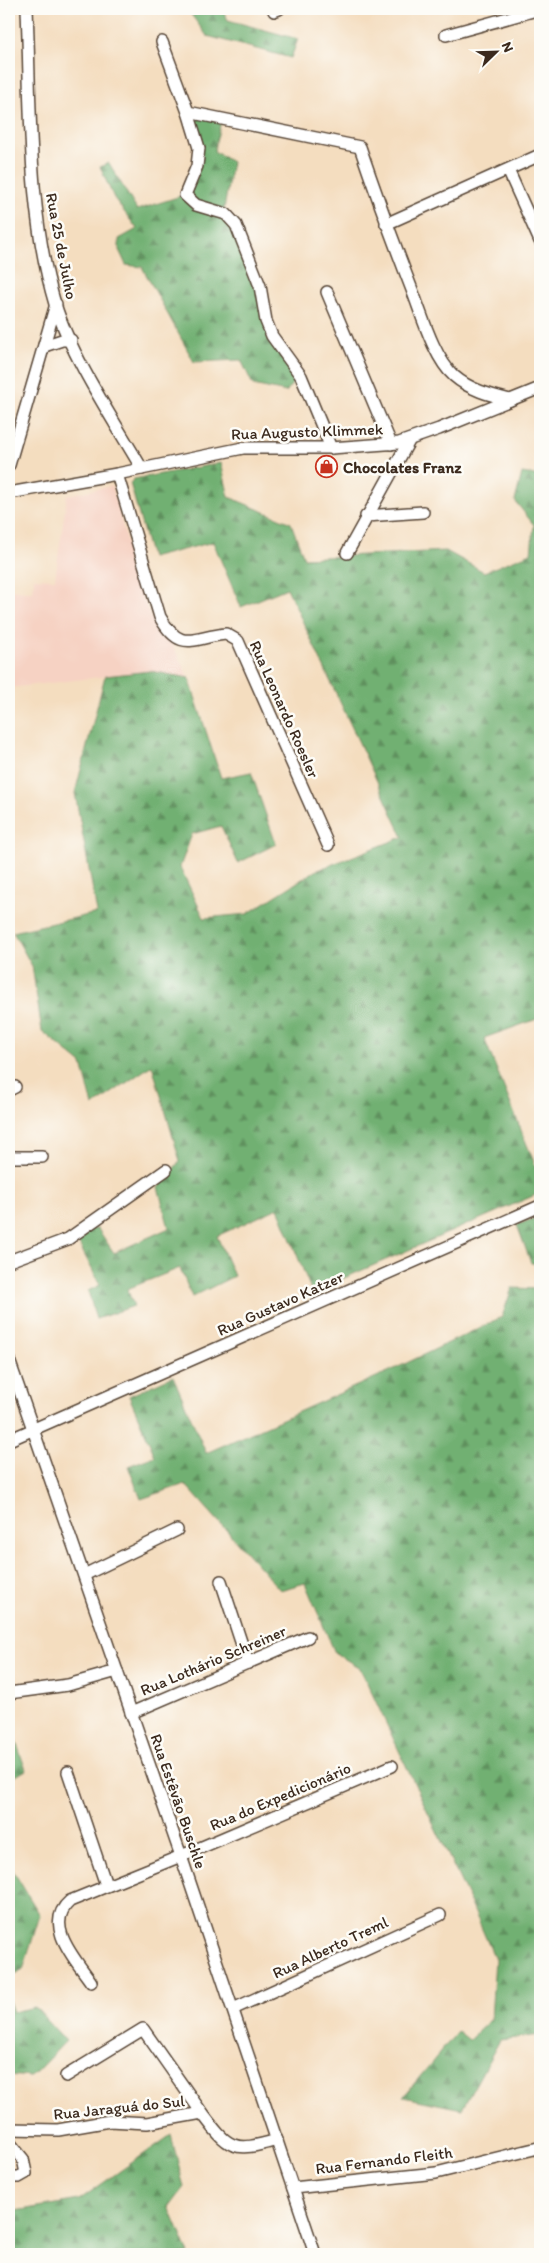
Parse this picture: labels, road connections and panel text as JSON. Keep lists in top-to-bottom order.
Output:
{
  "streets": {
    "street": [
      "Rua 25 de Julho",
      "Rua Augusto Klimmek",
      "Rua Leonardo Roesler",
      "Rua Gustavo Katzer",
      "Rua Lothário Schreiner",
      "Rua do Expedicionário",
      "Rua Estêvão Buschle",
      "Rua Alberto Treml",
      "Rua Jaraguá do Sul",
      "Rua Fernando Fleith"
    ]
  },
  "crossings": [
    ["Rua 25 de Julho", "Rua Augusto Klimmek"],
    ["Rua Augusto Klimmek", "Rua Leonardo Roesler"],
    ["Rua Gustavo Katzer", "Rua Estêvão Buschle"],
    ["Rua Lothário Schreiner", "Rua Estêvão Buschle"],
    ["Rua do Expedicionário", "Rua Estêvão Buschle"],
    ["Rua Estêvão Buschle", "Rua Alberto Treml"],
    ["Rua Estêvão Buschle", "Rua Jaraguá do Sul"],
    ["Rua Estêvão Buschle", "Rua Fernando Fleith"]
  ],
  "places": {
    "shop": ["Chocolates Franz"]
  },
  "north": "top right"
}
